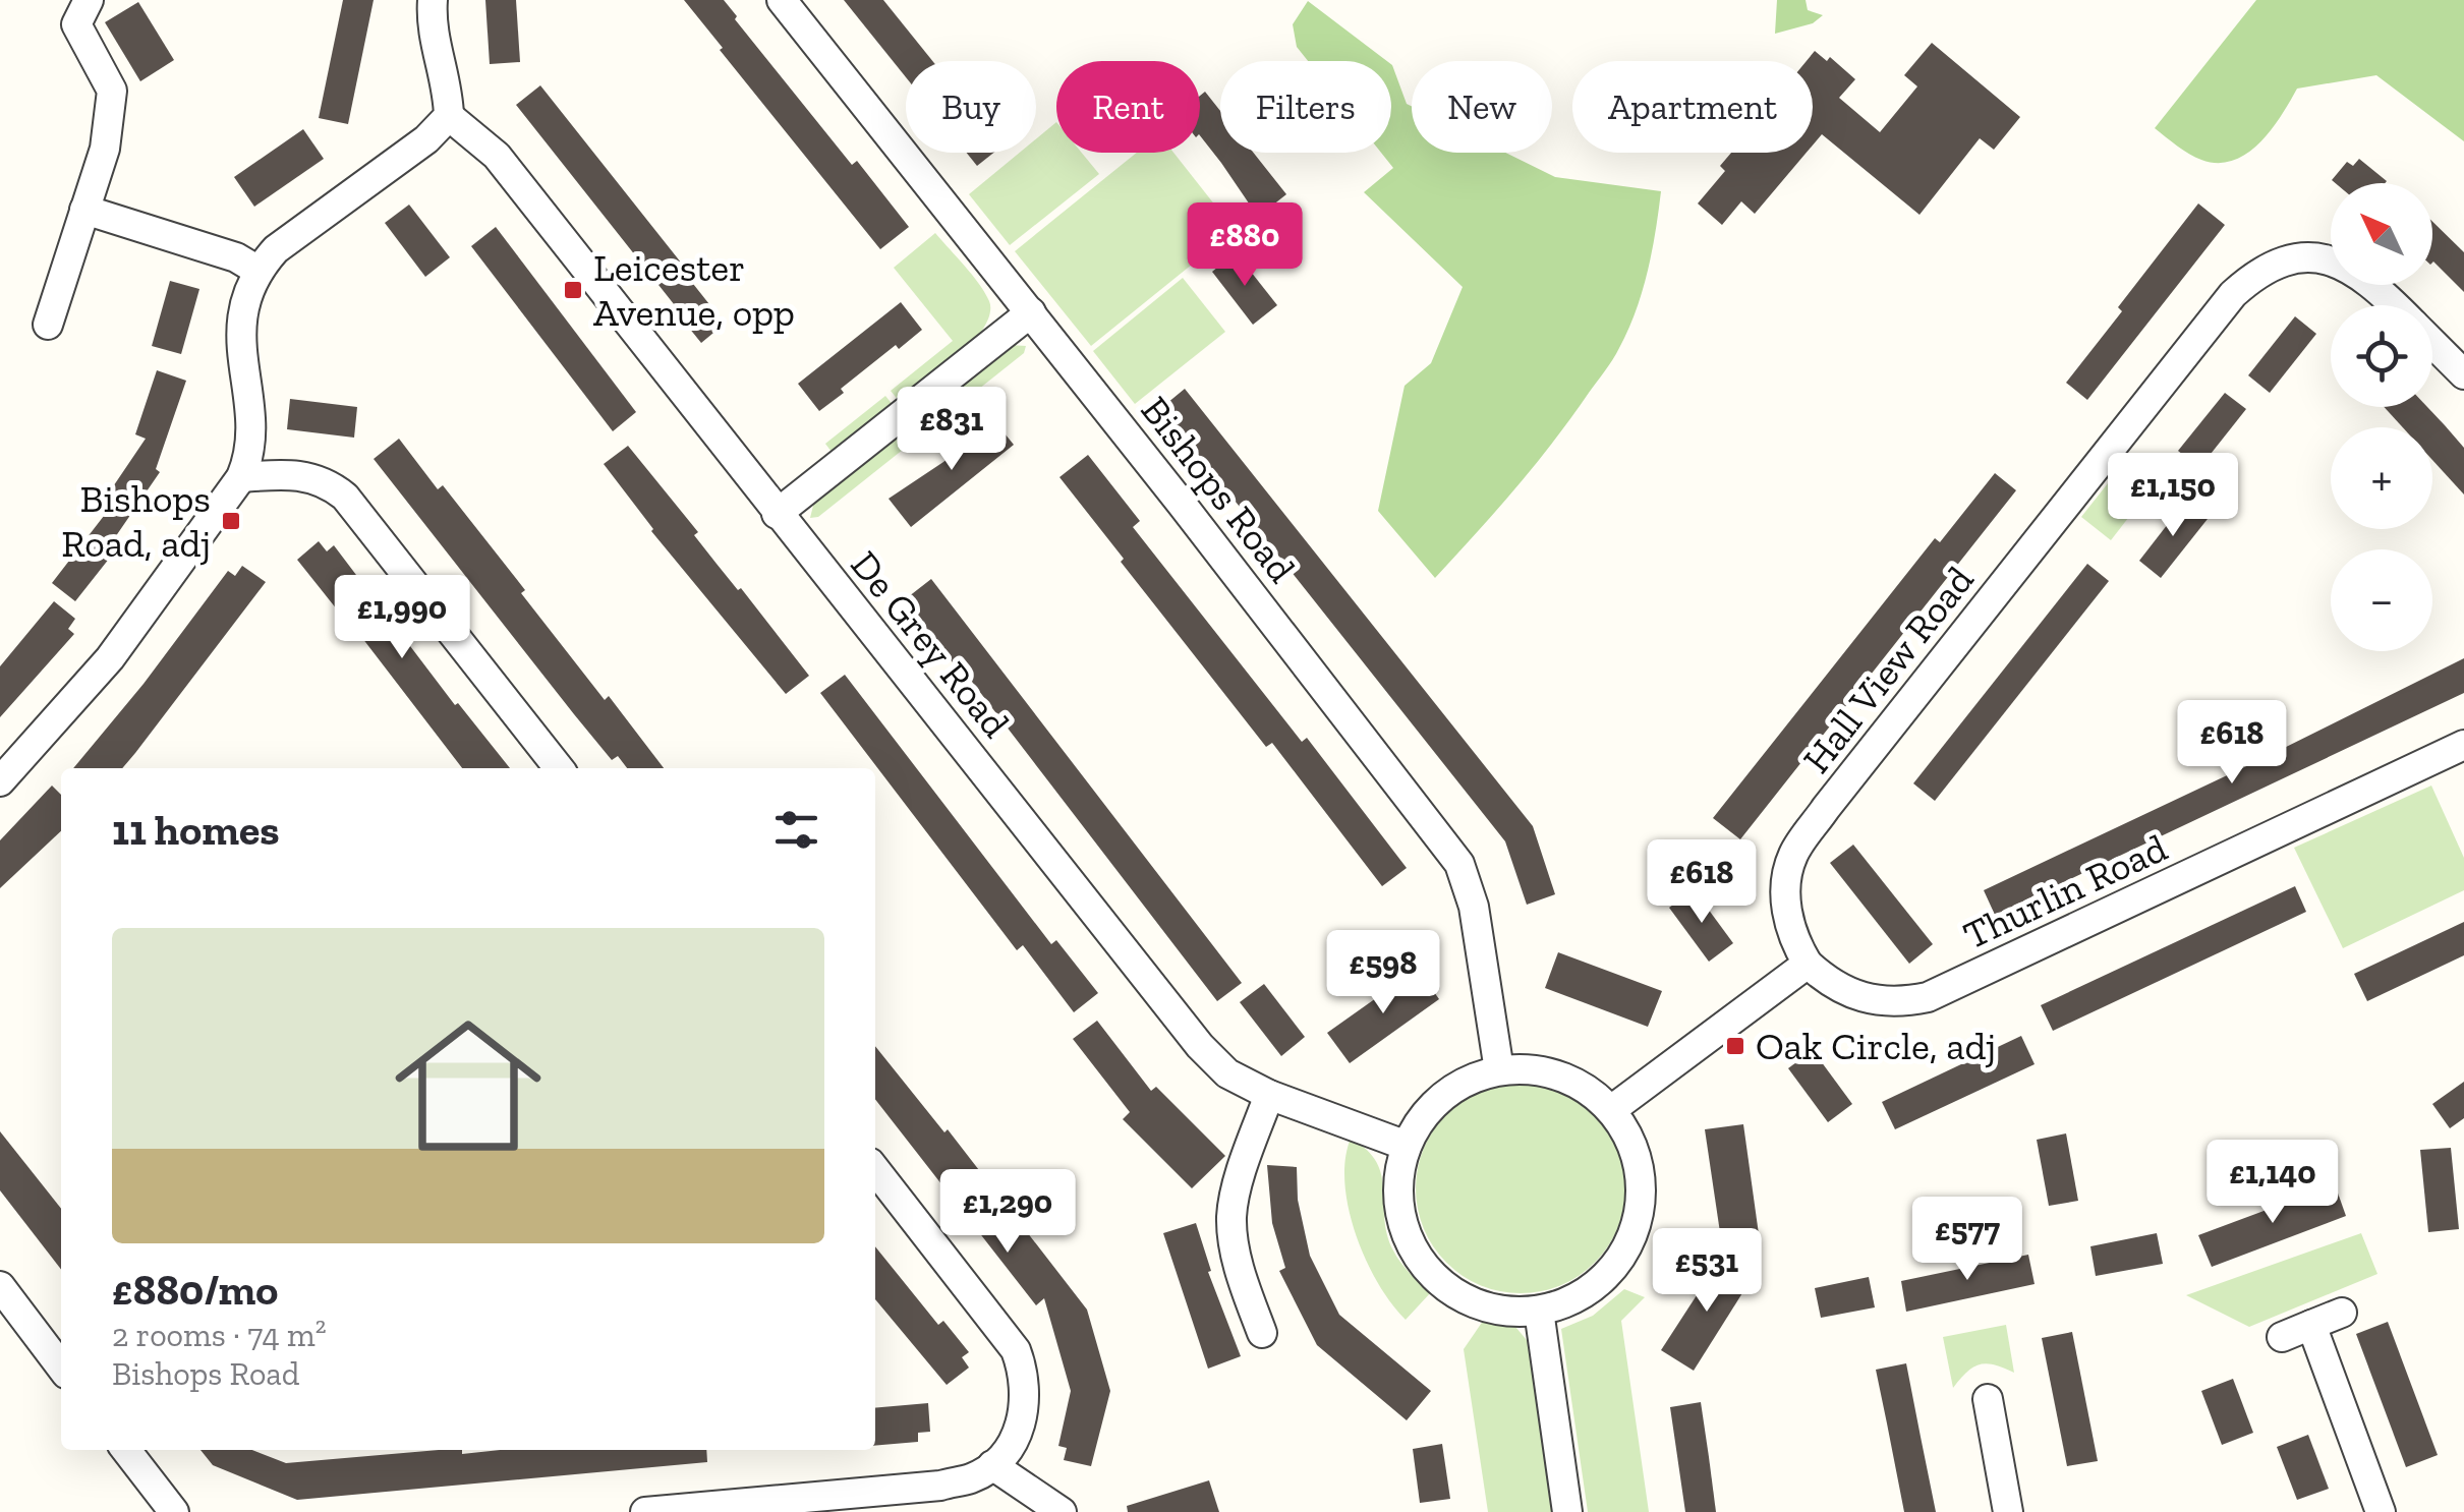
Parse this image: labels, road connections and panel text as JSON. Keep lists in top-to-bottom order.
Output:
{
  "streets": {
    "street": [
      "Bishops Road",
      "De Grey Road",
      "Hall View Road",
      "Thurlin Road"
    ]
  },
  "crossings": [
    ["Bishops Road", "De Grey Road"],
    ["Hall View Road", "Thurlin Road"]
  ],
  "places": {
    "transit": ["Leicester Avenue, opp", "Bishops Road, adj", "Oak Circle, adj"]
  },
  "north": "top left",
  "page": {
    "chip": [
      "Buy",
      "Rent",
      "Filters",
      "New",
      "Apartment"
    ],
    "map_buttons": ["+", "−"],
    "price": [
      "£880",
      "£831",
      "£1,150",
      "£1,990",
      "£618",
      "£618",
      "£598",
      "£1,140",
      "£1,290",
      "£577",
      "£531"
    ],
    "heading": "11 homes",
    "list": [
      {
        "name": "£880/mo",
        "note": "2 rooms · 74 m² · Bishops Road"
      }
    ]
  }
}
